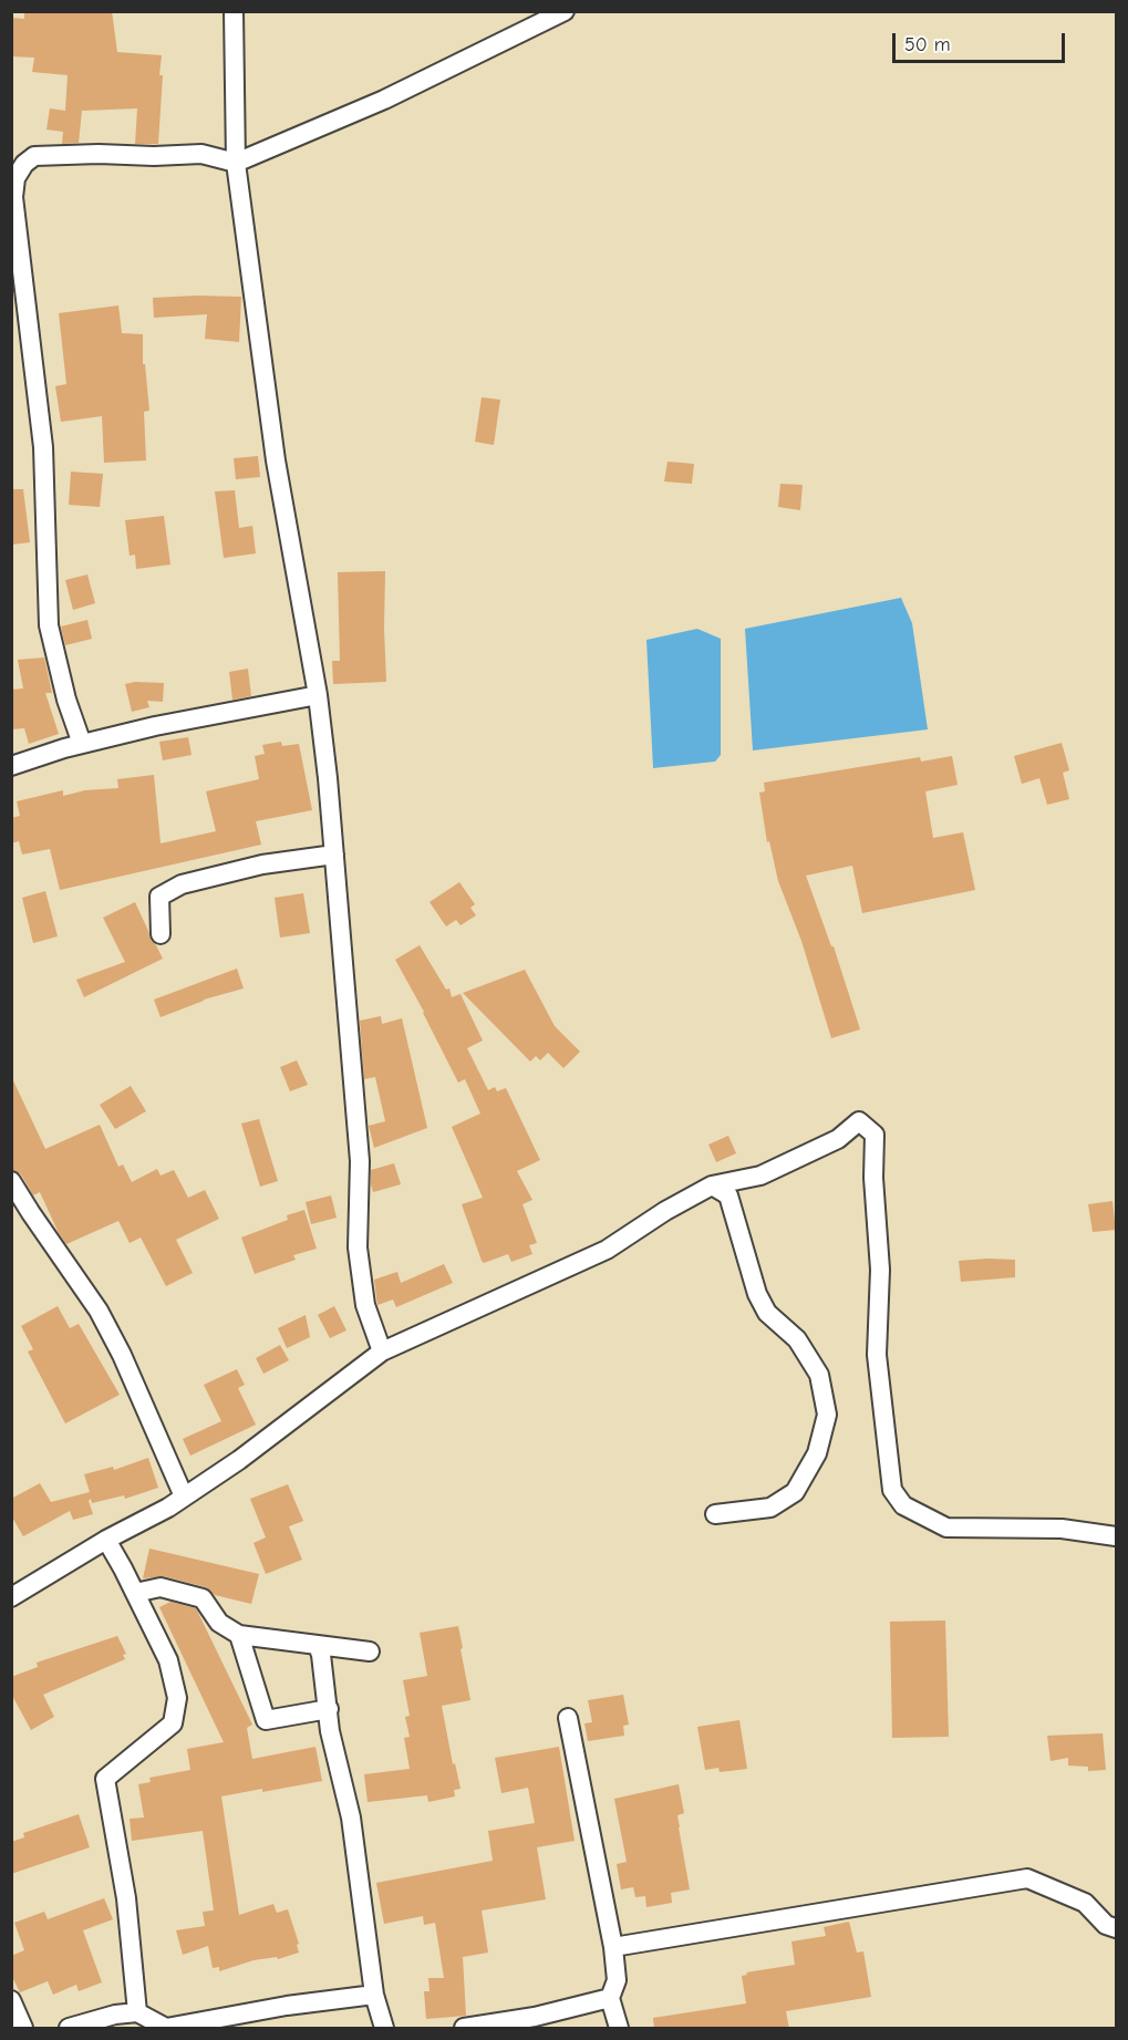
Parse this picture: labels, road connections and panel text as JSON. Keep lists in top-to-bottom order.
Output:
{
  "scale_bar": "50 m"
}
